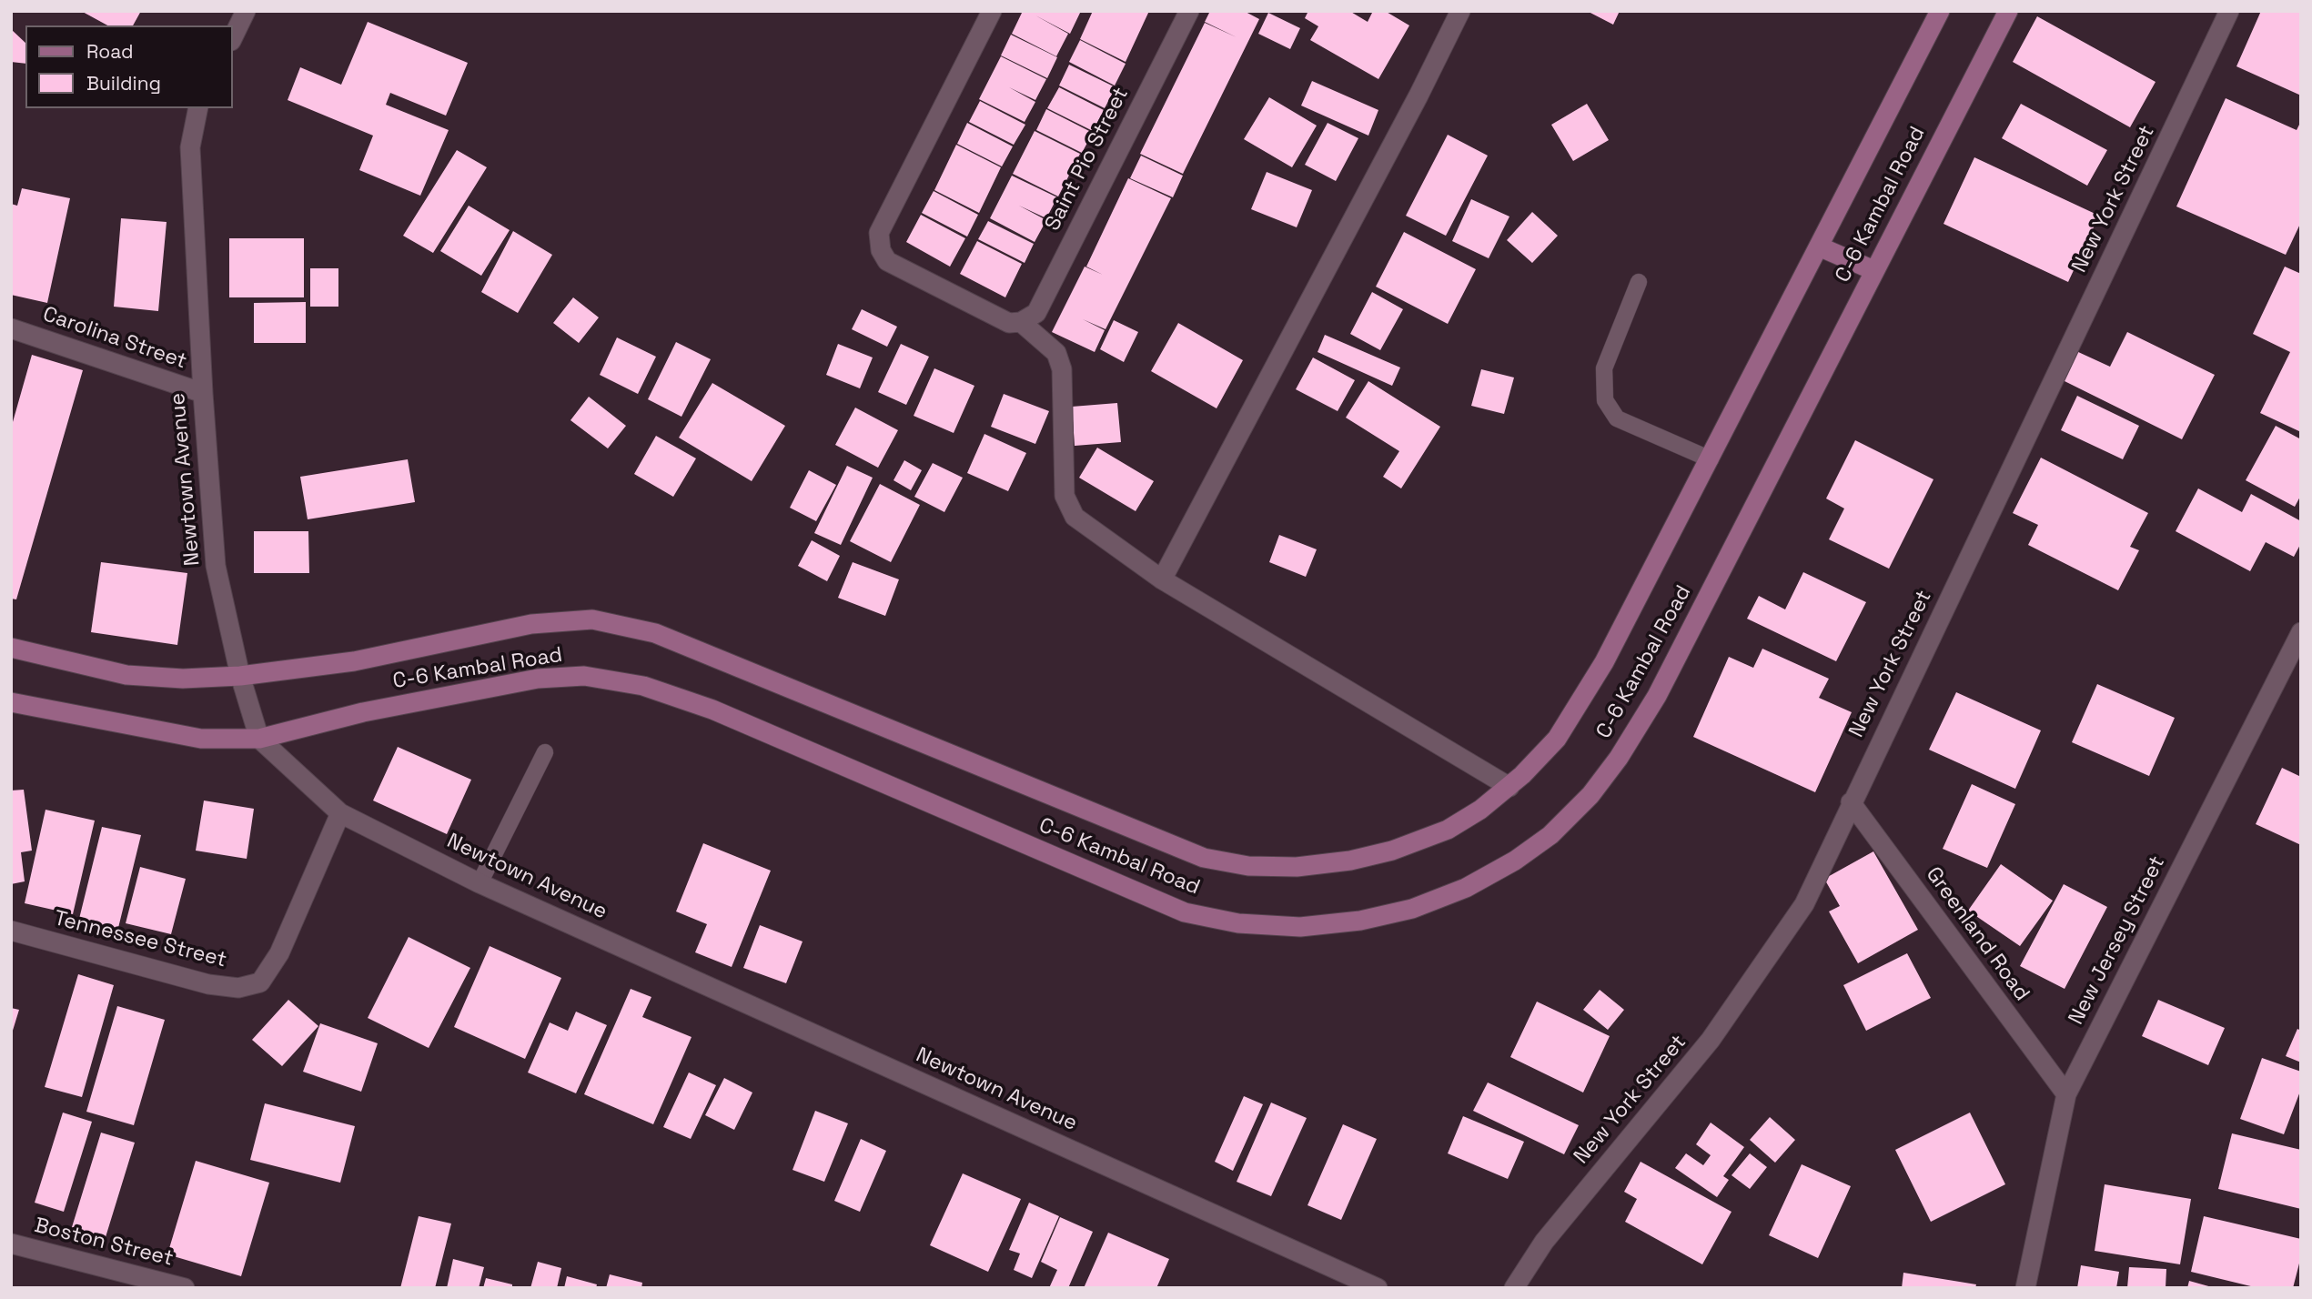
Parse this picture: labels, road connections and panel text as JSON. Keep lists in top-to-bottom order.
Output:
{
  "streets": {
    "main road": ["C-6 Kambal Road"],
    "street": [
      "Saint Pio Street",
      "New York Street",
      "Carolina Street",
      "Newtown Avenue",
      "Greenland Road",
      "Tennessee Street",
      "New Jersey Street",
      "Boston Street"
    ]
  },
  "crossings": [
    ["New York Street", "Greenland Road"],
    ["C-6 Kambal Road", "Newtown Avenue"],
    ["Carolina Street", "Newtown Avenue"],
    ["Newtown Avenue", "Tennessee Street"],
    ["Greenland Road", "New Jersey Street"]
  ],
  "legend": ["Road", "Building"]
}
